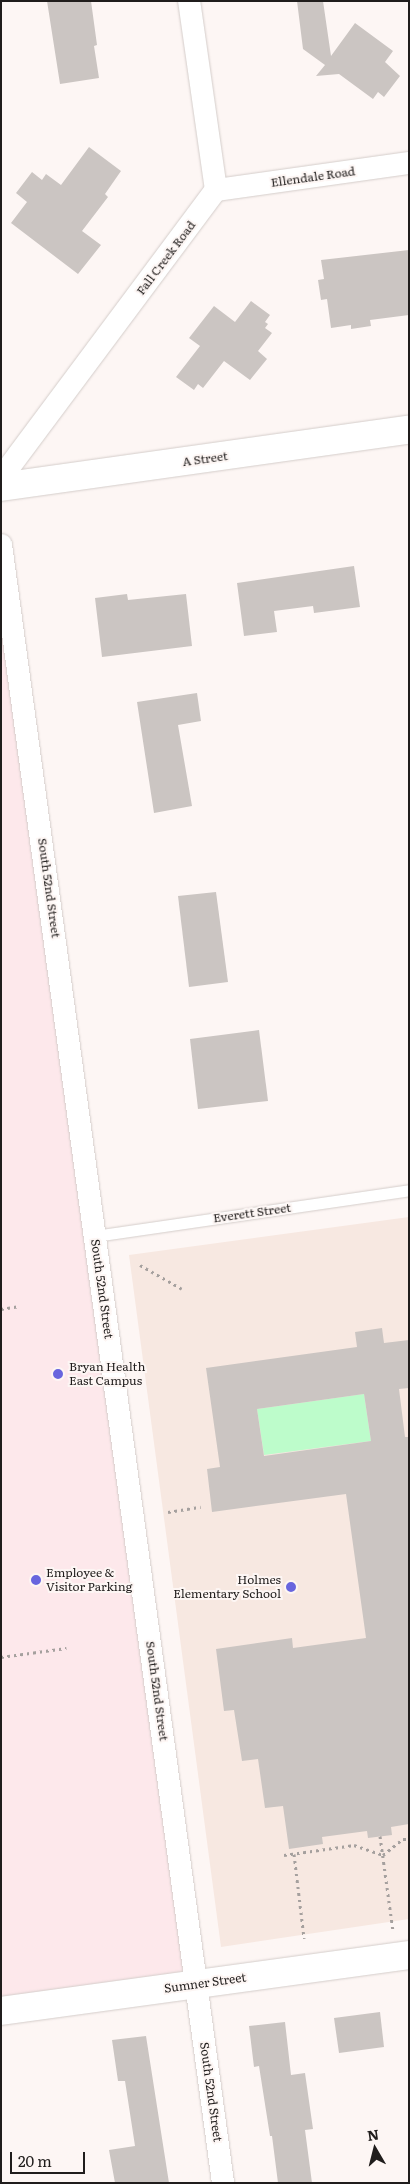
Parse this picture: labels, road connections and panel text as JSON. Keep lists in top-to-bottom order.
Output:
{
  "streets": {
    "street": [
      "Ellendale Road",
      "Fall Creek Road",
      "A Street",
      "South 52nd Street",
      "Sumner Street"
    ],
    "lane": ["Everett Street"]
  },
  "crossings": [
    ["Ellendale Road", "Fall Creek Road"],
    ["South 52nd Street", "Everett Street"],
    ["South 52nd Street", "Sumner Street"]
  ],
  "places": ["Bryan Health East Campus", "Employee & Visitor Parking", "Holmes Elementary School"],
  "scale_bar": "20 m",
  "north": "top"
}
